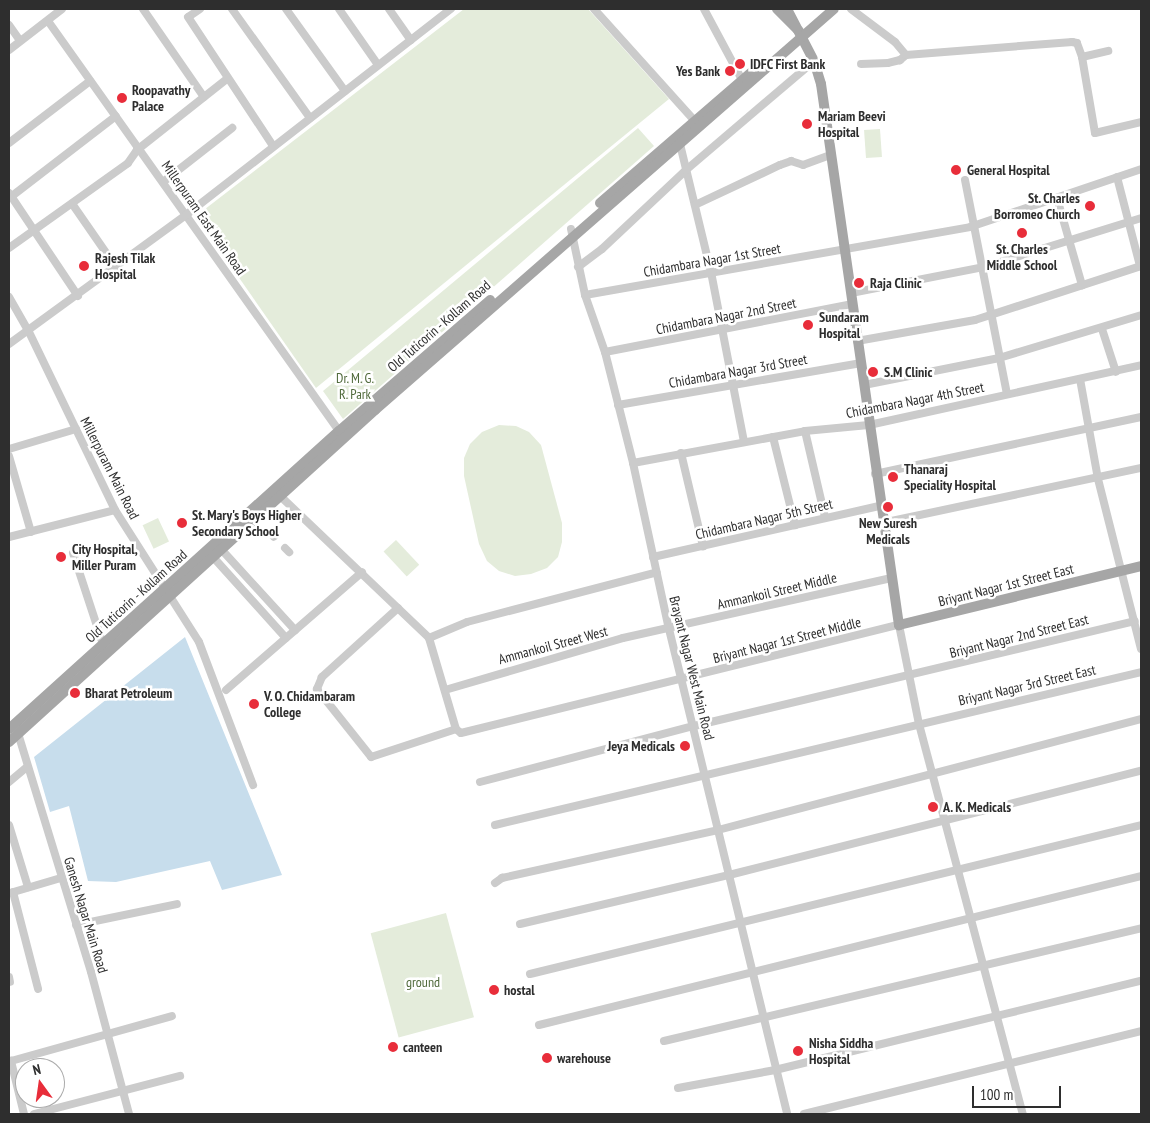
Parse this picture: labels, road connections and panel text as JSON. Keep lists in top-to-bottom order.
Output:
{
  "streets": {
    "main road": ["Old Tuticorin - Kollam Road", "Briyant Nagar 1st Street East"],
    "street": [
      "Millerpuram East Main Road",
      "Chidambara Nagar 1st Street",
      "Chidambara Nagar 2nd Street",
      "Chidambara Nagar 3rd Street",
      "Chidambara Nagar 4th Street",
      "Millerpuram Main Road",
      "Chidambara Nagar 5th Street",
      "Ammankoil Street Middle",
      "Briyant Nagar 2nd Street East",
      "Briyant Nagar 1st Street Middle",
      "Ammankoil Street West",
      "Brayant Nagar West Main Road",
      "Briyant Nagar 3rd Street East",
      "Ganesh Nagar Main Road"
    ]
  },
  "crossings": [
    ["Millerpuram East Main Road", "Old Tuticorin - Kollam Road"],
    ["Chidambara Nagar 1st Street", "Brayant Nagar West Main Road"],
    ["Chidambara Nagar 2nd Street", "Brayant Nagar West Main Road"],
    ["Old Tuticorin - Kollam Road", "Millerpuram Main Road"],
    ["Old Tuticorin - Kollam Road", "Brayant Nagar West Main Road"],
    ["Old Tuticorin - Kollam Road", "Ganesh Nagar Main Road"],
    ["Chidambara Nagar 3rd Street", "Brayant Nagar West Main Road"],
    ["Chidambara Nagar 4th Street", "Brayant Nagar West Main Road"],
    ["Chidambara Nagar 5th Street", "Brayant Nagar West Main Road"],
    ["Briyant Nagar 1st Street East", "Briyant Nagar 1st Street Middle"],
    ["Ammankoil Street Middle", "Ammankoil Street West"],
    ["Ammankoil Street Middle", "Brayant Nagar West Main Road"],
    ["Briyant Nagar 2nd Street East", "Brayant Nagar West Main Road"],
    ["Briyant Nagar 1st Street Middle", "Brayant Nagar West Main Road"],
    ["Ammankoil Street West", "Brayant Nagar West Main Road"],
    ["Brayant Nagar West Main Road", "Briyant Nagar 3rd Street East"]
  ],
  "parks": ["Dr. M. G. R. Park", "ground"],
  "places": [
    "IDFC First Bank",
    "Yes Bank",
    "Roopavathy Palace",
    "Mariam Beevi Hospital",
    "General Hospital",
    "St. Charles Borromeo Church",
    "St. Charles Middle School",
    "Rajesh Tilak Hospital",
    "Raja Clinic",
    "Sundaram Hospital",
    "S.M Clinic",
    "Thanaraj Speciality Hospital",
    "New Suresh Medicals",
    "St. Mary's Boys Higher Secondary School",
    "City Hospital, Miller Puram",
    "Bharat Petroleum",
    "V. O. Chidambaram College",
    "Jeya Medicals",
    "A. K. Medicals",
    "hostal",
    "canteen",
    "Nisha Siddha Hospital",
    "warehouse"
  ],
  "scale_bar": "100 m",
  "north": "top"
}
